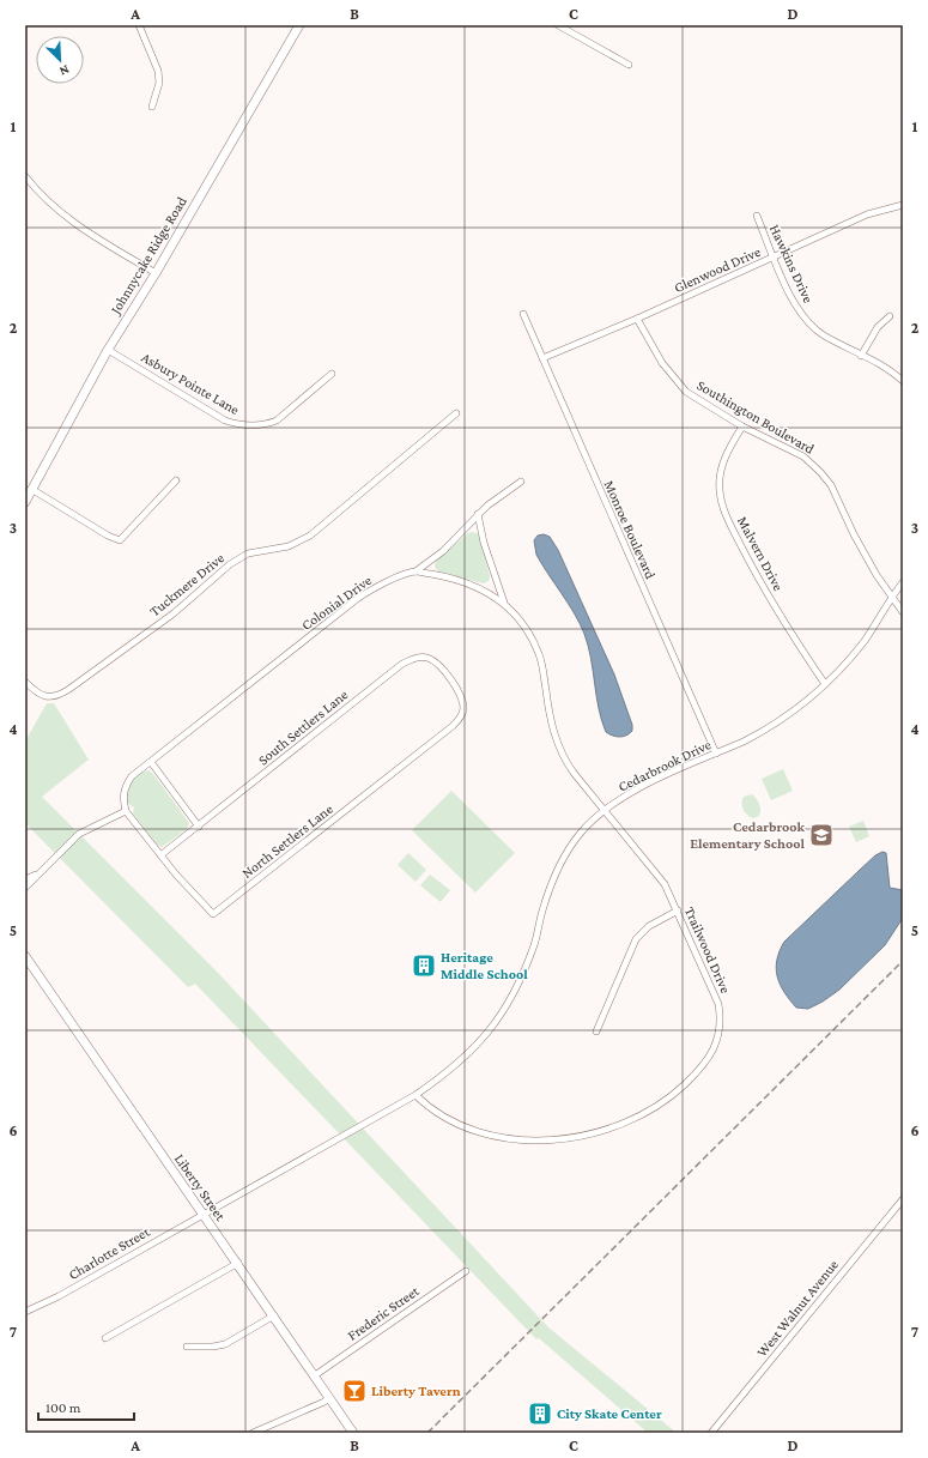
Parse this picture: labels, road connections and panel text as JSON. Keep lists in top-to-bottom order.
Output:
{
  "streets": {
    "street": [
      "Johnnycake Ridge Road",
      "Hawkins Drive",
      "Glenwood Drive",
      "Asbury Pointe Lane",
      "Southington Boulevard",
      "Monroe Boulevard",
      "Malvern Drive",
      "Tuckmere Drive",
      "Colonial Drive",
      "South Settlers Lane",
      "Cedarbrook Drive",
      "North Settlers Lane",
      "Trailwood Drive",
      "Liberty Street",
      "Charlotte Street",
      "West Walnut Avenue",
      "Frederic Street"
    ]
  },
  "crossings": [
    ["Johnnycake Ridge Road", "Asbury Pointe Lane"],
    ["Hawkins Drive", "Glenwood Drive"],
    ["Glenwood Drive", "Southington Boulevard"],
    ["Glenwood Drive", "Monroe Boulevard"],
    ["Southington Boulevard", "Malvern Drive"],
    ["Southington Boulevard", "Cedarbrook Drive"],
    ["Monroe Boulevard", "Cedarbrook Drive"],
    ["Malvern Drive", "Cedarbrook Drive"],
    ["Colonial Drive", "North Settlers Lane"],
    ["South Settlers Lane", "North Settlers Lane"],
    ["Cedarbrook Drive", "Trailwood Drive"],
    ["Cedarbrook Drive", "Charlotte Street"],
    ["Trailwood Drive", "Charlotte Street"],
    ["Liberty Street", "Charlotte Street"],
    ["Liberty Street", "Frederic Street"]
  ],
  "places": {
    "school or university": ["Cedarbrook Elementary School"],
    "building": ["Heritage Middle School", "City Skate Center"],
    "bar": ["Liberty Tavern"]
  },
  "scale_bar": "100 m",
  "north": "bottom right",
  "grid": {
    "columns": [
      "A",
      "B",
      "C",
      "D"
    ],
    "rows": [
      "1",
      "2",
      "3",
      "4",
      "5",
      "6",
      "7"
    ]
  }
}
